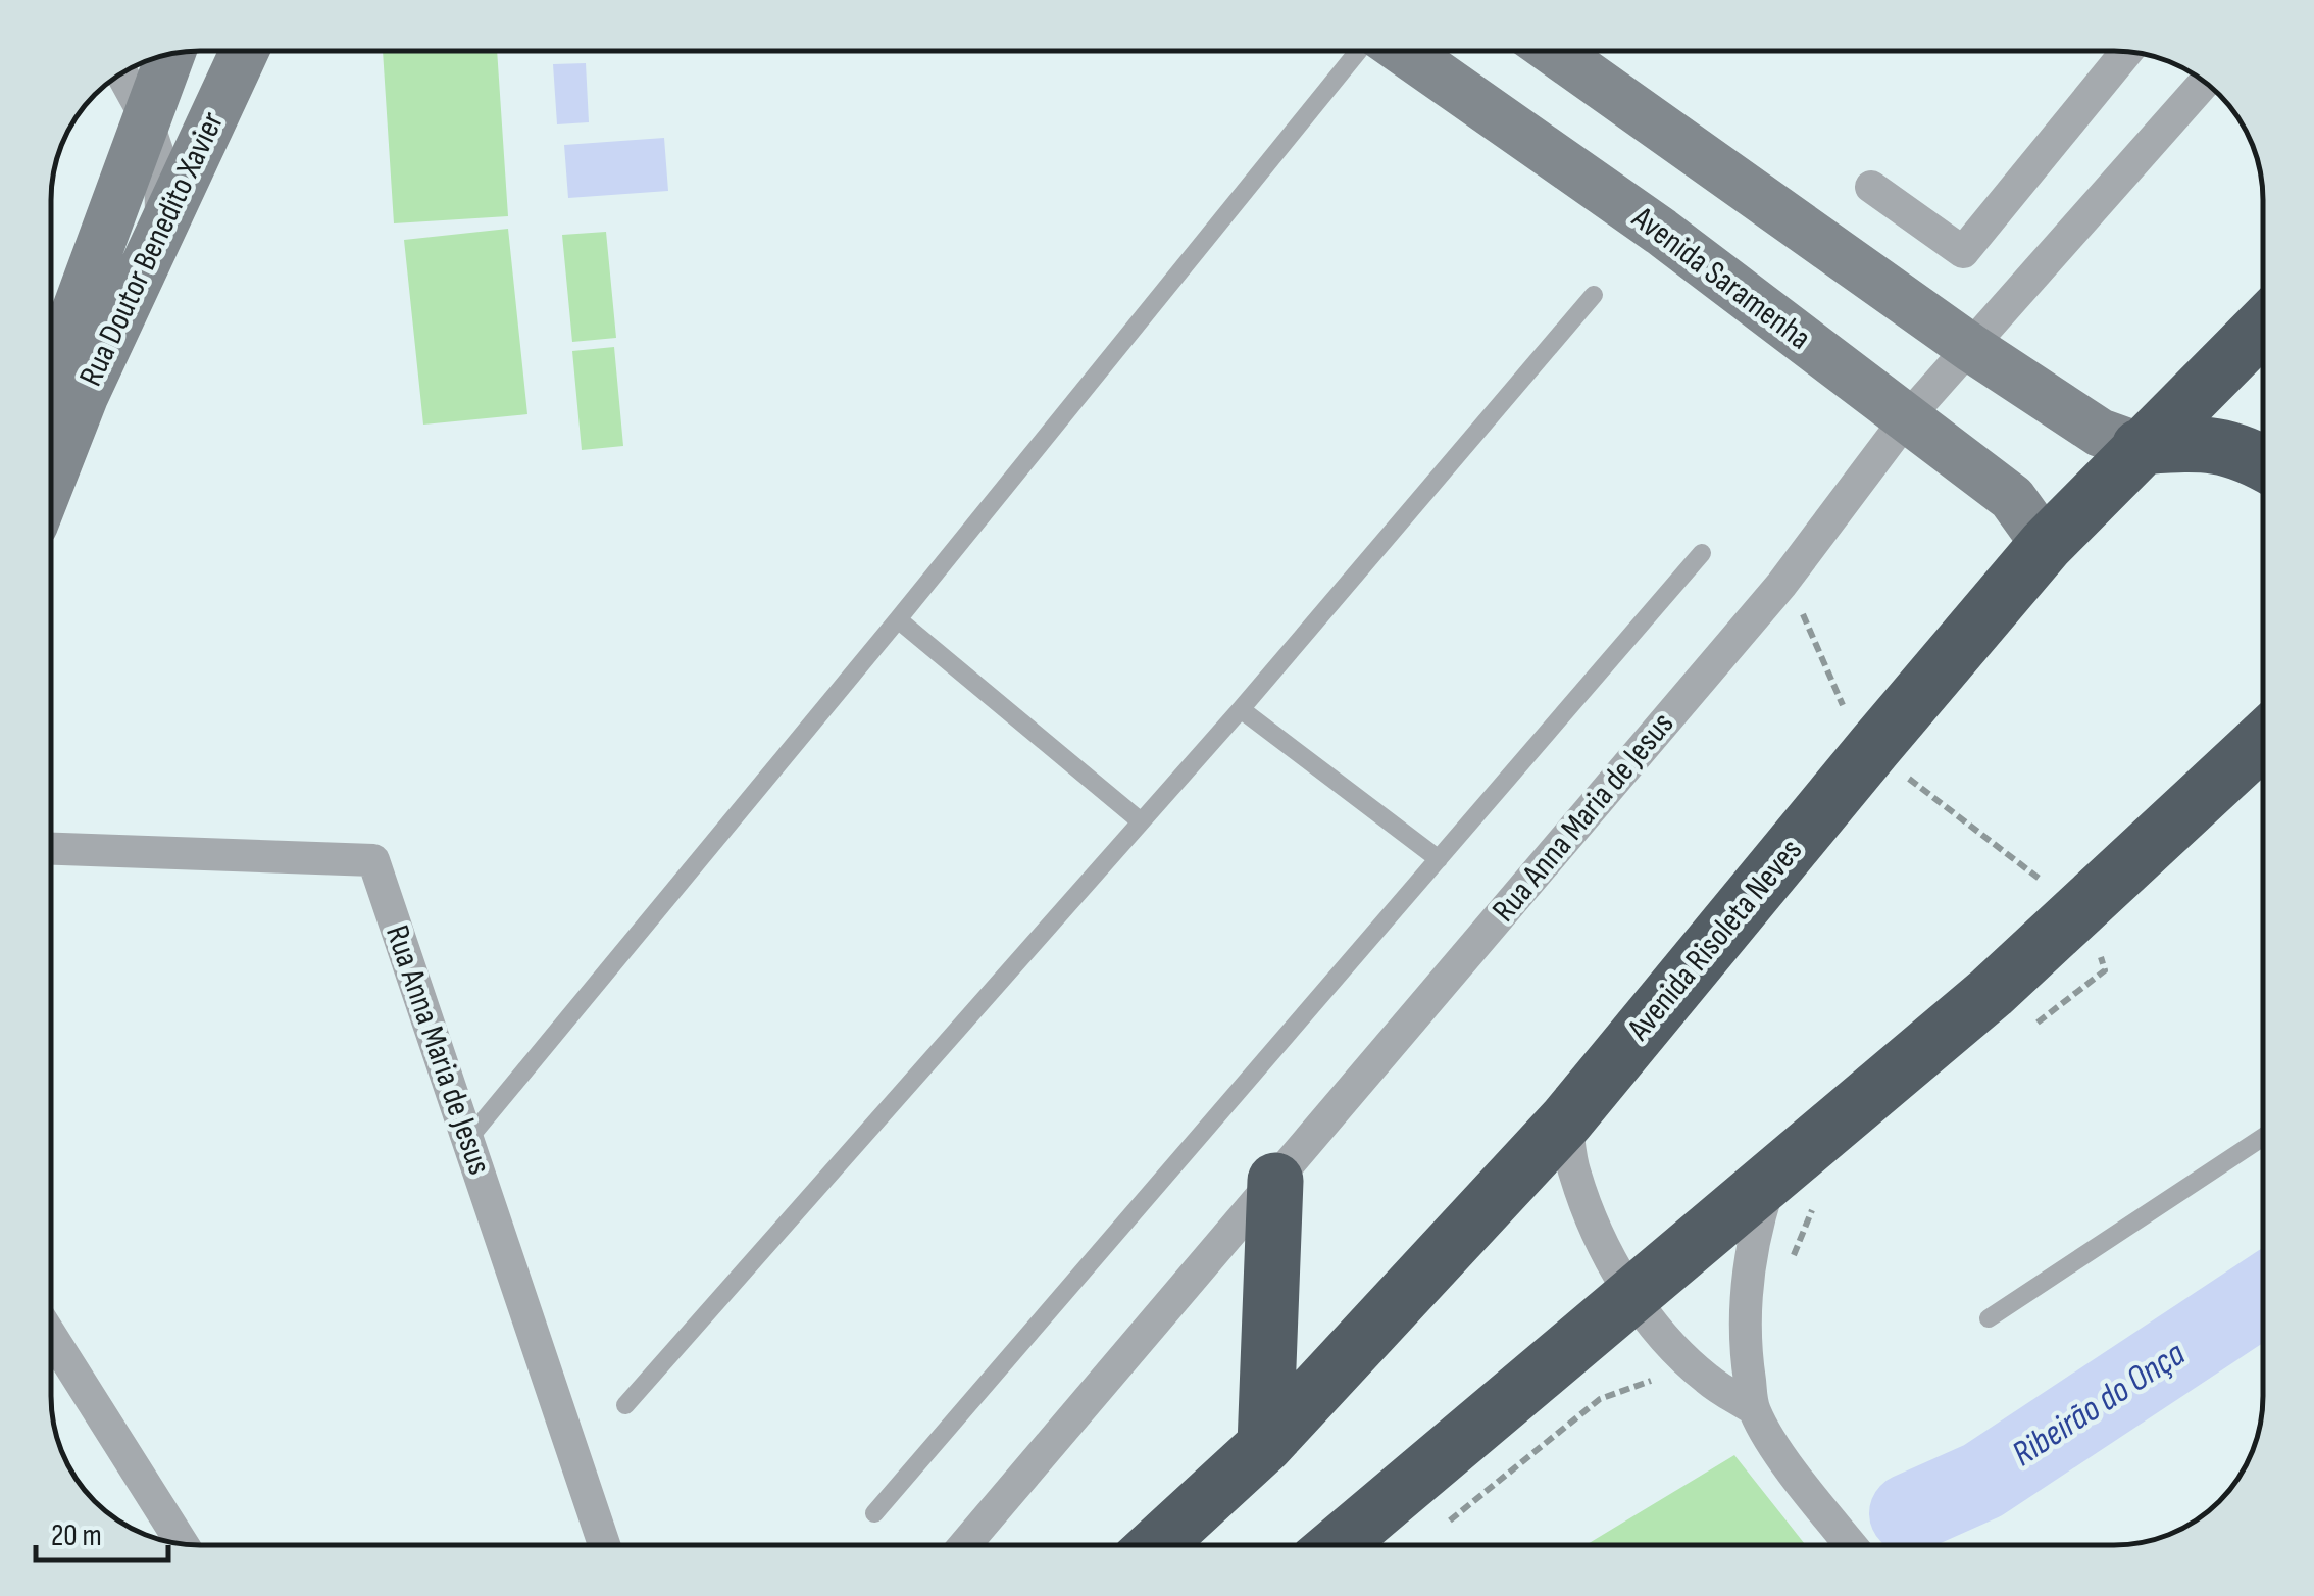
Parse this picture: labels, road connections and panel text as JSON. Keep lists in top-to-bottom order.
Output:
{
  "streets": {
    "highway": ["Avenida Risoleta Neves"],
    "main road": ["Rua Doutor Benedito Xavier", "Avenida Saramenha"],
    "street": ["Rua Anna Maria de Jesus"]
  },
  "crossings": [
    ["Avenida Saramenha", "Rua Anna Maria de Jesus"],
    ["Avenida Saramenha", "Avenida Risoleta Neves"]
  ],
  "water": ["Ribeirão do Onça"],
  "scale_bar": "20 m"
}
